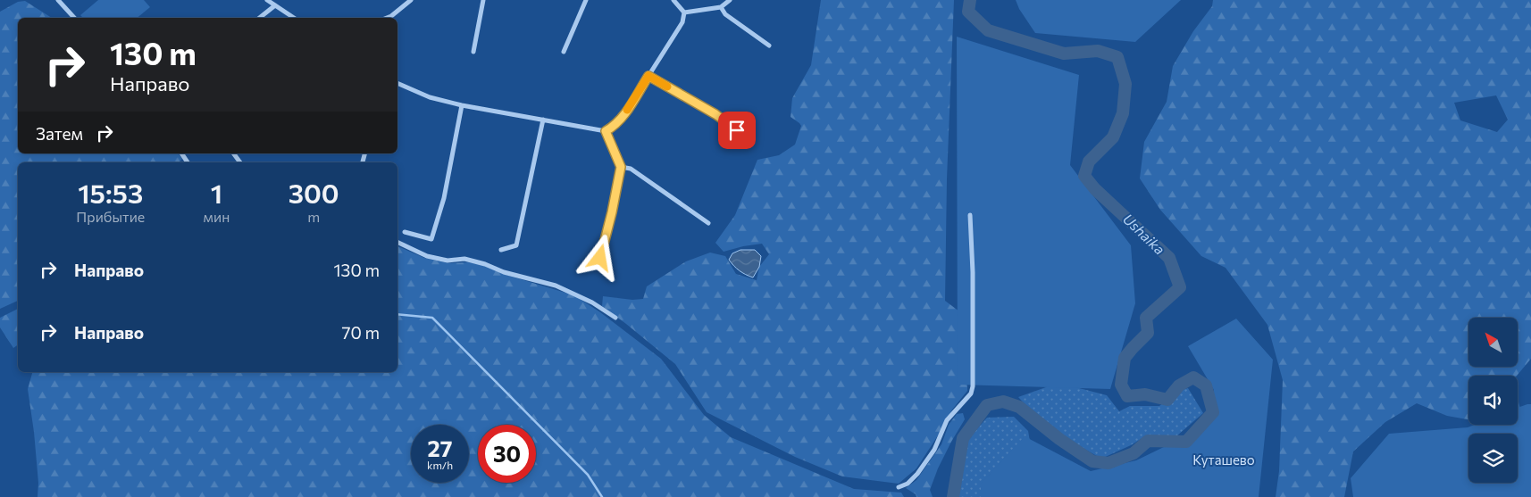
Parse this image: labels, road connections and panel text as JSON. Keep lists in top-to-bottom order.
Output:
{
  "water": ["Ushaika"],
  "parks": ["Куташево"],
  "north": "top left",
  "page": {
    "turn": ["130 m", "Направо"],
    "then": "Затем",
    "eta": [
      "15:53",
      "Прибытие",
      "1",
      "мин",
      "300",
      "m"
    ],
    "list": [
      {
        "name": "Направо",
        "value": "130 m"
      },
      {
        "name": "Направо",
        "value": "70 m"
      }
    ],
    "speed": "27 km/h",
    "limit": "30"
  }
}
